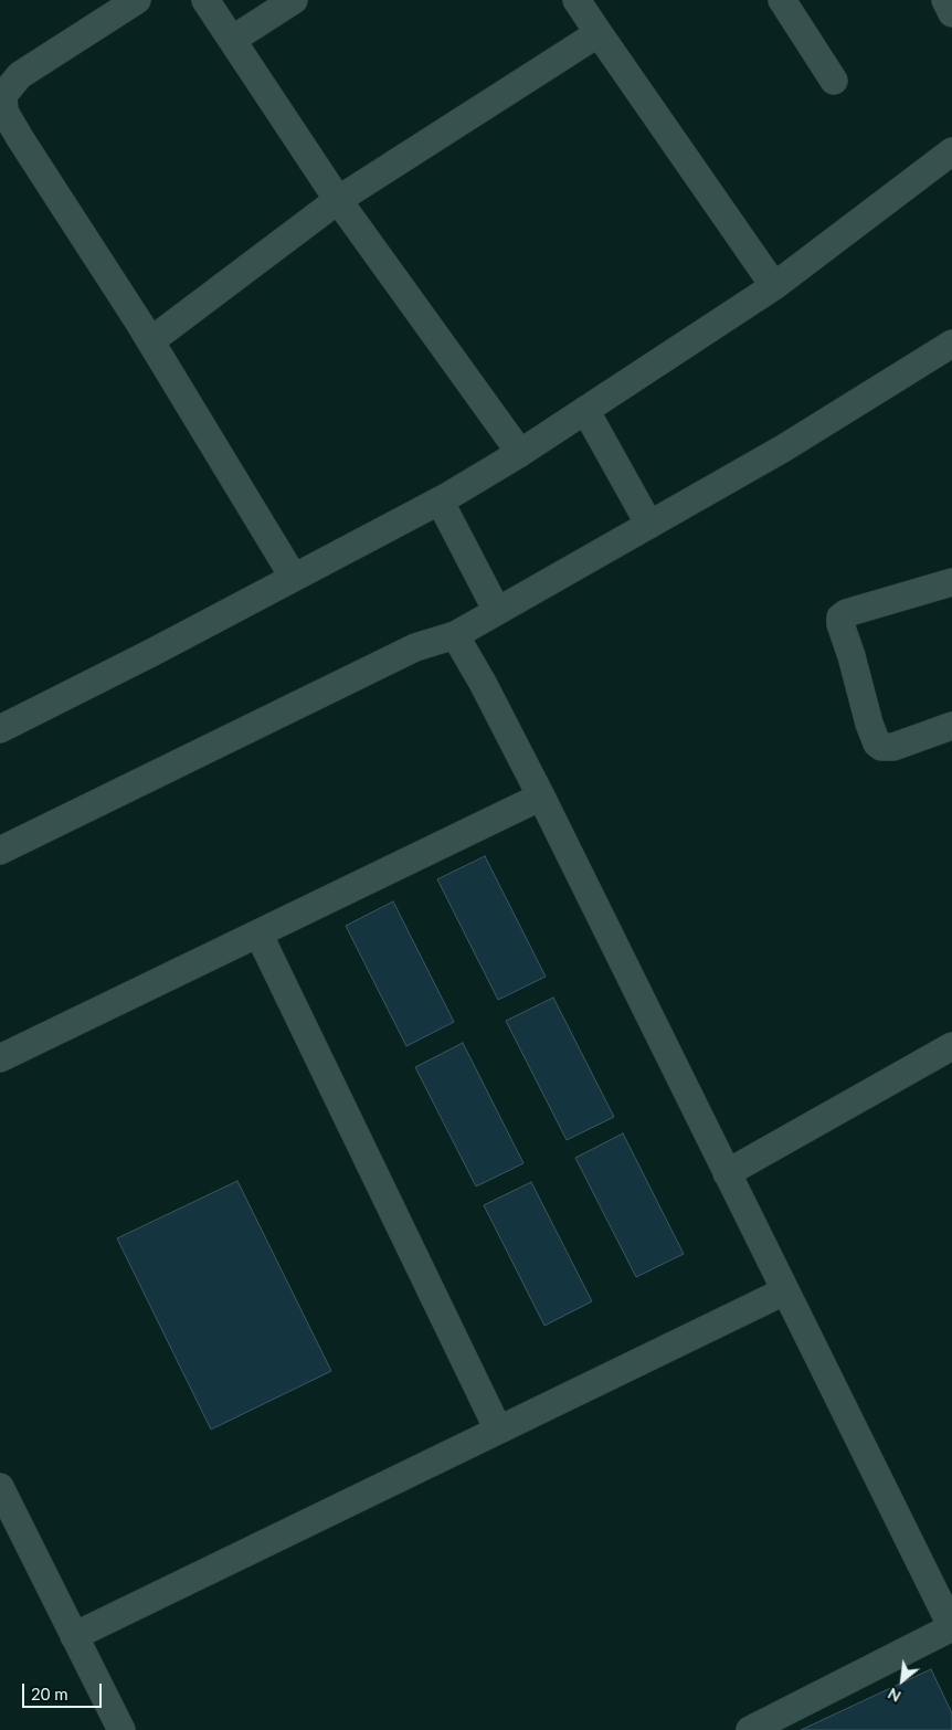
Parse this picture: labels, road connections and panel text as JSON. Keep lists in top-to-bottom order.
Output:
{
  "scale_bar": "20 m",
  "north": "bottom left"
}
